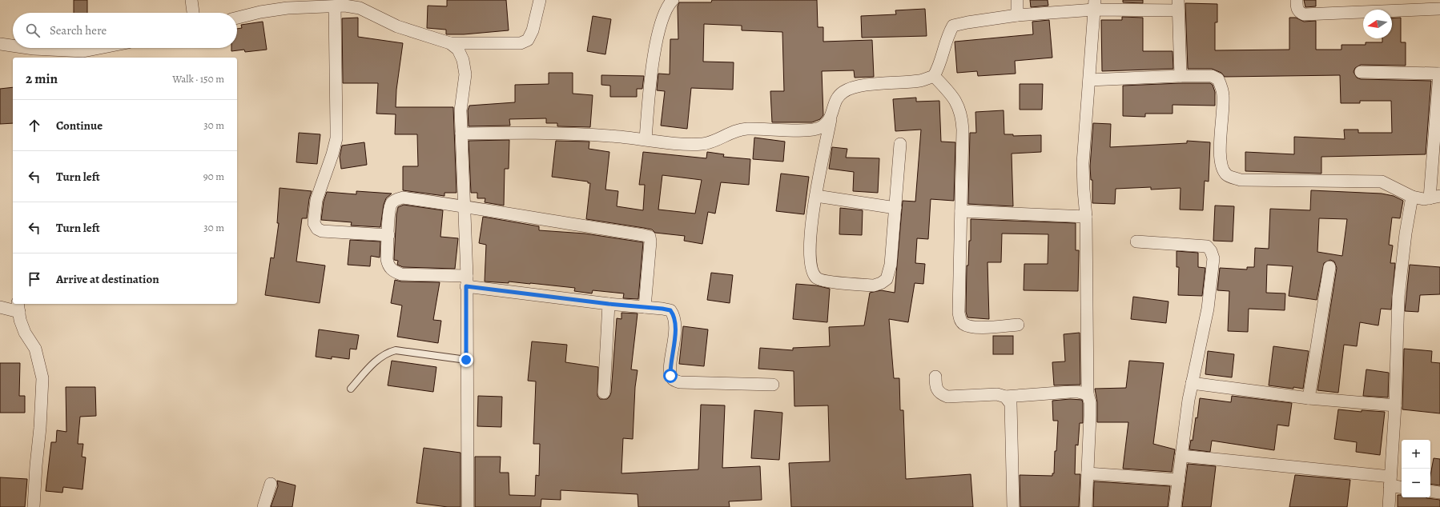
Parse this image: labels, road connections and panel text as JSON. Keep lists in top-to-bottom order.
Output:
{
  "north": "left",
  "page": {
    "search": "Search here",
    "heading": ["2 min", "Walk · 150 m"],
    "list": [
      ["Continue", "30 m"],
      ["Turn left", "90 m"],
      ["Turn left", "30 m"],
      "Arrive at destination"
    ],
    "map_buttons": ["+", "−"]
  }
}
